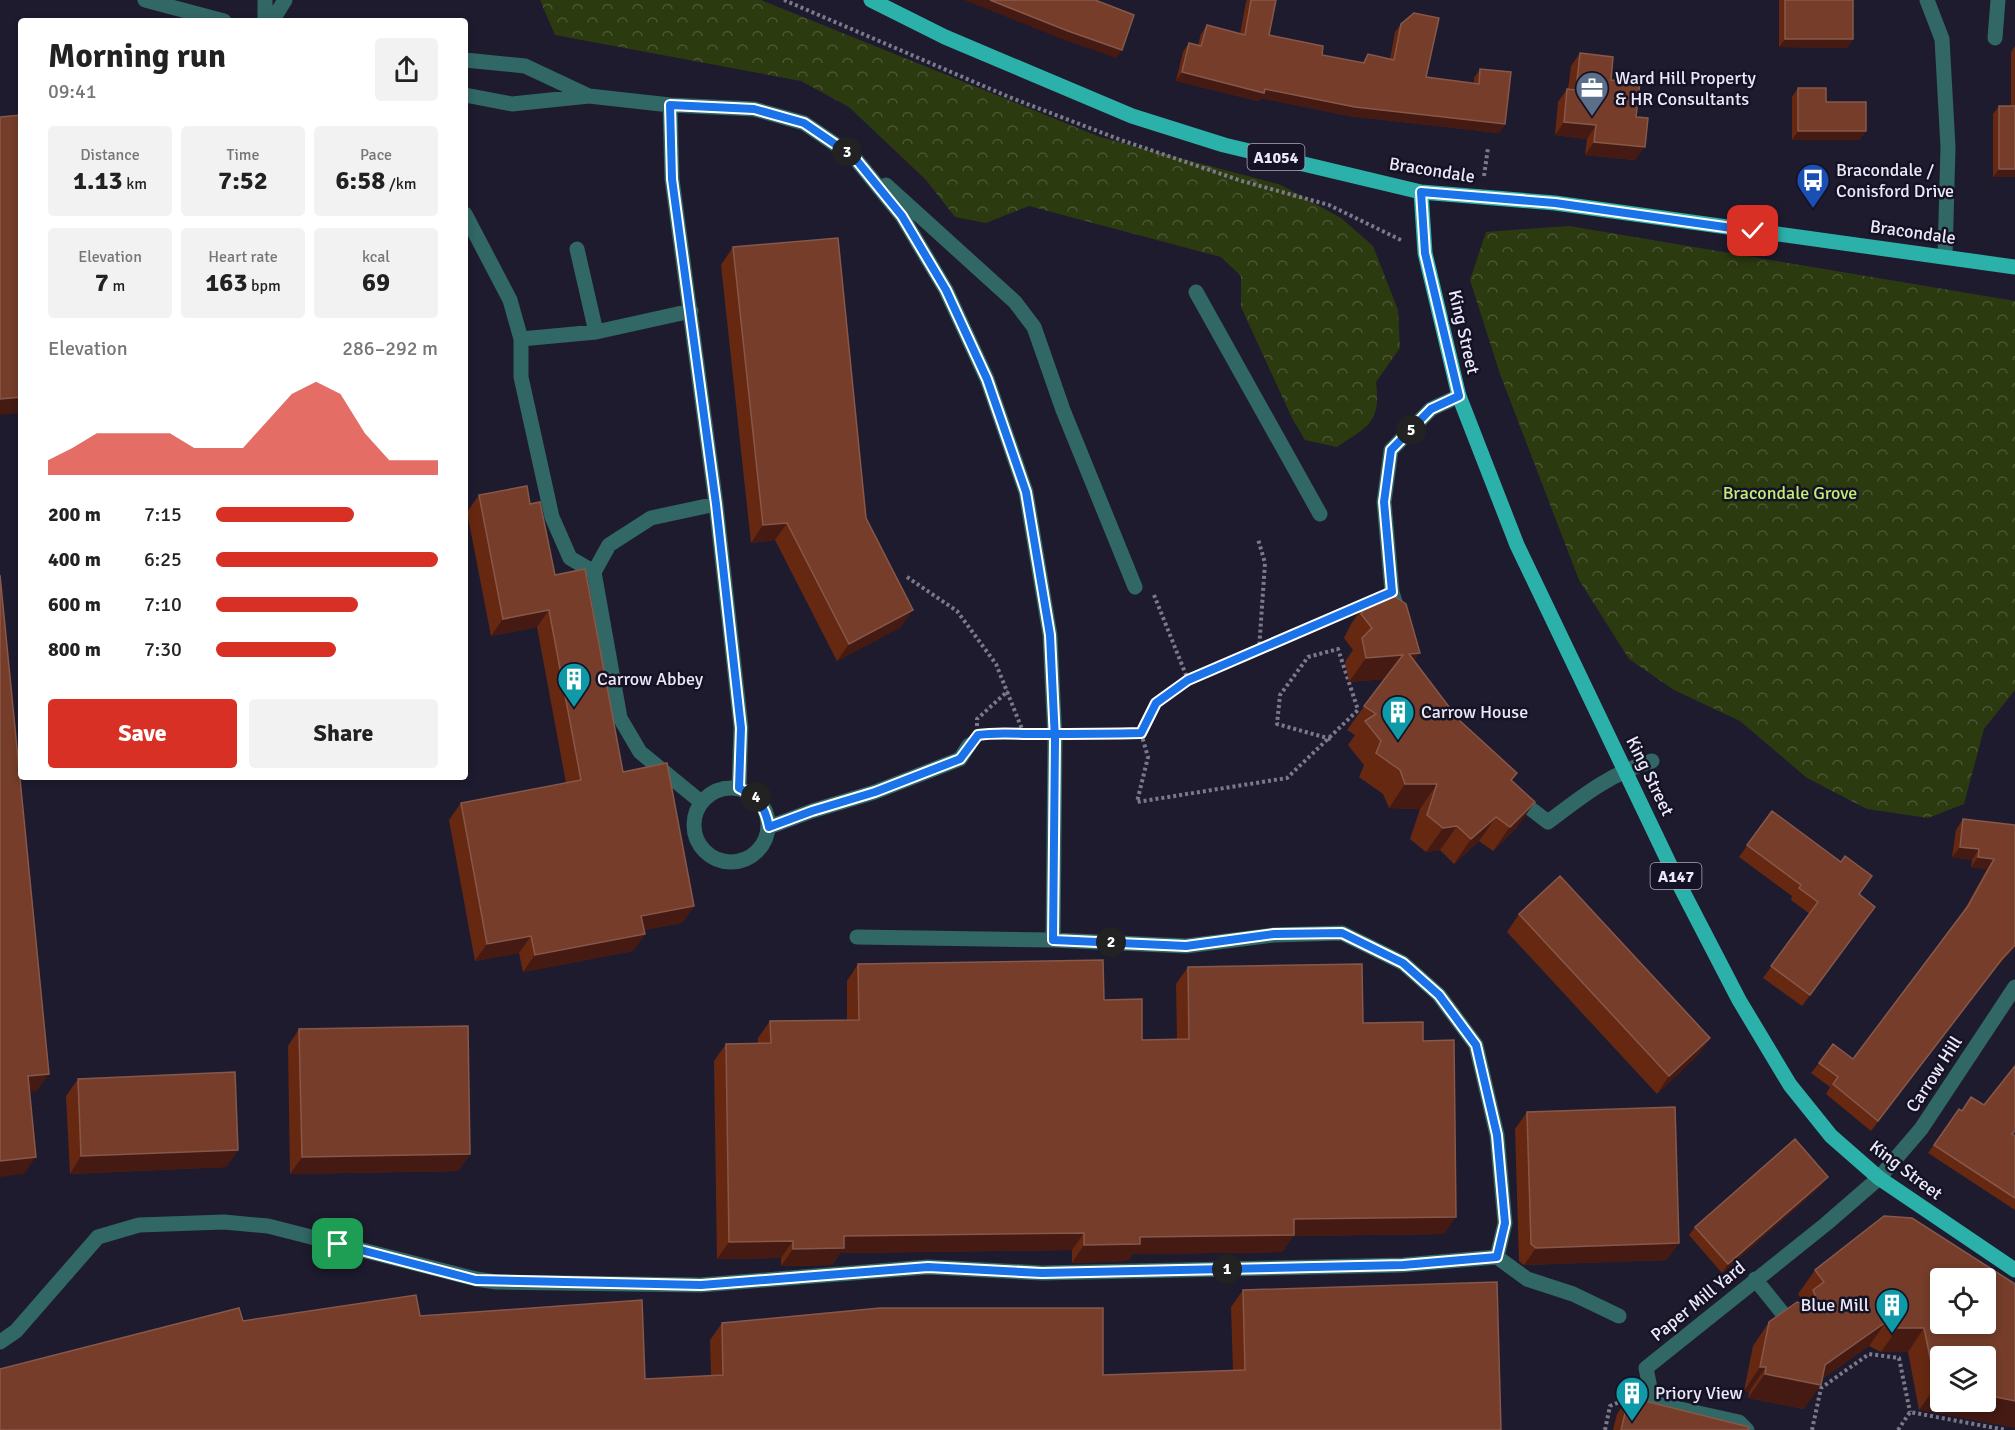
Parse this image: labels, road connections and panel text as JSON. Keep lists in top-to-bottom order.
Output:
{
  "streets": {
    "main road": [
      "A1054",
      "Bracondale",
      "King Street",
      "A147"
    ],
    "street": ["Carrow Hill", "Paper Mill Yard"]
  },
  "crossings": [
    ["Bracondale", "King Street"],
    ["King Street", "Carrow Hill"],
    ["King Street", "Paper Mill Yard"],
    ["Carrow Hill", "Paper Mill Yard"]
  ],
  "parks": ["Bracondale Grove"],
  "places": {
    "office": ["Ward Hill Property & HR Consultants"],
    "bus stop": ["Bracondale / Conisford Drive"],
    "building": [
      "Carrow Abbey",
      "Carrow House",
      "Blue Mill",
      "Priory View"
    ]
  },
  "page": {
    "heading": ["Morning run", "09:41"],
    "stats": [
      ["Distance", "1.13 km"],
      ["Time", "7:52"],
      ["Pace", "6:58 /km"],
      ["Elevation", "7 m"],
      ["Heart rate", "163 bpm"],
      ["kcal", "69"]
    ],
    "pins": [
      "3",
      "5",
      "4",
      "2",
      "1"
    ],
    "chart": ["Elevation", "286–292 m"],
    "list": [
      {
        "name": "200 m",
        "note": "7:15"
      },
      {
        "name": "400 m",
        "note": "6:25"
      },
      {
        "name": "600 m",
        "note": "7:10"
      },
      {
        "name": "800 m",
        "note": "7:30"
      }
    ],
    "buttons": ["Save", "Share"]
  }
}
